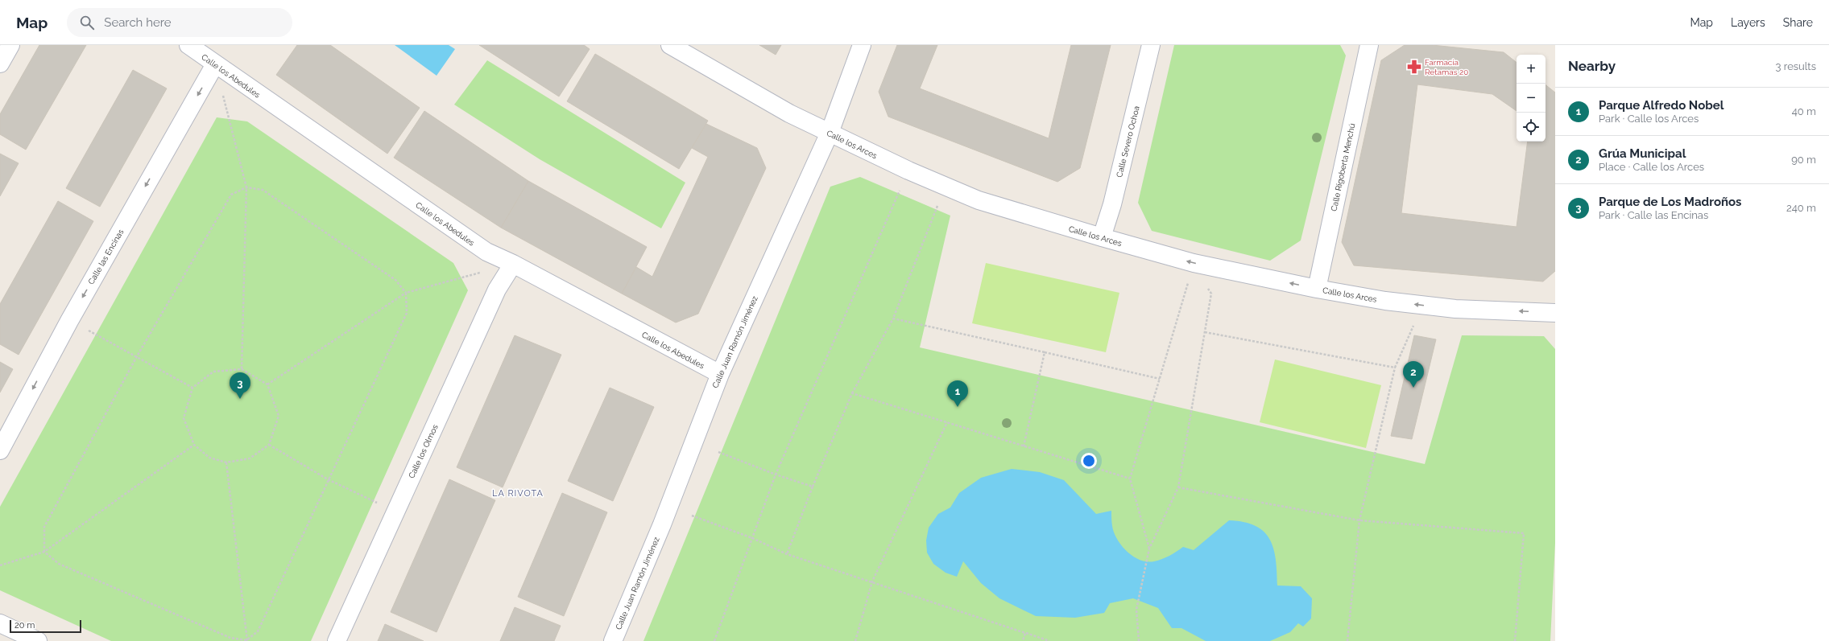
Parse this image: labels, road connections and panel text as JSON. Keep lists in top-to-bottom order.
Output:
{
  "streets": {
    "street": [
      "Calle los Abedules",
      "Calle Severo Ochoa",
      "Calle los Arces",
      "Calle Rigoberta Menchú",
      "Calle las Encinas",
      "Calle Juan Ramón Jiménez",
      "Calle los Olmos"
    ]
  },
  "crossings": [
    ["Calle los Abedules", "Calle las Encinas"],
    ["Calle los Abedules", "Calle Juan Ramón Jiménez"],
    ["Calle los Abedules", "Calle los Olmos"],
    ["Calle Severo Ochoa", "Calle los Arces"],
    ["Calle los Arces", "Calle Rigoberta Menchú"],
    ["Calle los Arces", "Calle Juan Ramón Jiménez"]
  ],
  "one_way": ["Calle los Arces", "Calle las Encinas"],
  "districts": ["LA RIVOTA"],
  "places": {
    "pharmacy": ["Farmacia Retamas 20"]
  },
  "scale_bar": "20 m",
  "page": {
    "header": "Map",
    "search": "Search here",
    "nav": ["Map", "Layers", "Share"],
    "heading": ["Nearby", "3 results"],
    "map_buttons": ["+", "−"],
    "list": [
      {
        "mark": "1",
        "name": "Parque Alfredo Nobel",
        "note": "Park · Calle los Arces",
        "value": "40 m"
      },
      {
        "mark": "2",
        "name": "Grúa Municipal",
        "note": "Place · Calle los Arces",
        "value": "90 m"
      },
      {
        "mark": "3",
        "name": "Parque de Los Madroños",
        "note": "Park · Calle las Encinas",
        "value": "240 m"
      }
    ],
    "pins": ["2", "3", "1"],
    "scale": "20 m"
  }
}
